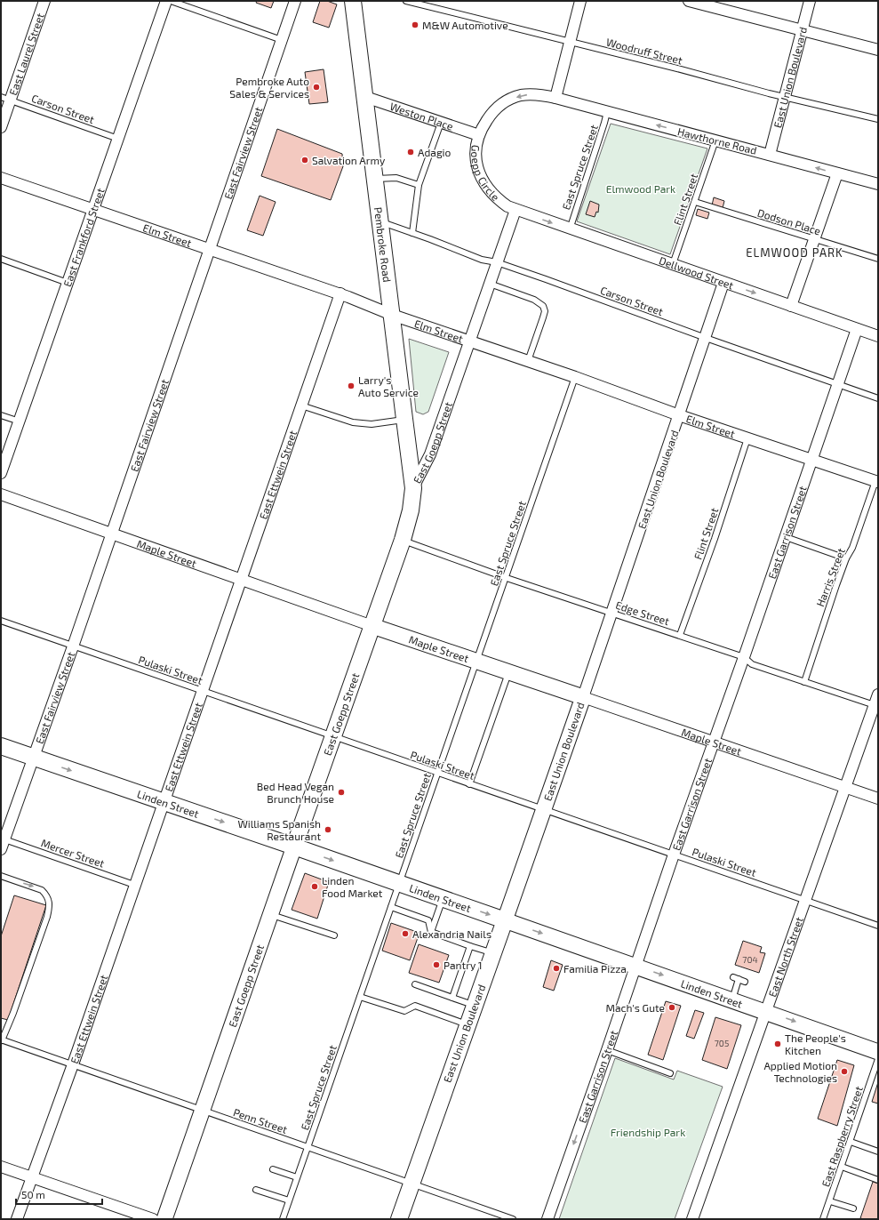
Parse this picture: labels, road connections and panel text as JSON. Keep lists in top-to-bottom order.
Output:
{
  "streets": {
    "main road": [
      "East Union Boulevard",
      "Pembroke Road",
      "East Goepp Street",
      "Linden Street"
    ],
    "street": [
      "East Laurel Street",
      "Weston Place",
      "Hawthorne Road",
      "East Fairview Street",
      "Goepp Circle",
      "Elm Street",
      "East Frankford Street",
      "Dellwood Street",
      "East Ettwein Street",
      "East Garrison Street",
      "Maple Street",
      "East North Street"
    ],
    "lane": [
      "Woodruff Street",
      "Carson Street",
      "East Spruce Street",
      "Flint Street",
      "Dodson Place",
      "Harris Street",
      "Edge Street",
      "Pulaski Street",
      "Mercer Street",
      "Penn Street",
      "East Raspberry Street"
    ]
  },
  "crossings": [
    ["Woodruff Street", "East Union Boulevard"],
    ["East Laurel Street", "Carson Street"],
    ["East Union Boulevard", "Carson Street"],
    ["East Union Boulevard", "Hawthorne Road"],
    ["East Union Boulevard", "Elm Street"],
    ["East Union Boulevard", "Dellwood Street"],
    ["East Union Boulevard", "Maple Street"],
    ["East Union Boulevard", "Edge Street"],
    ["East Union Boulevard", "Pulaski Street"],
    ["East Union Boulevard", "Linden Street"],
    ["East Union Boulevard", "Penn Street"],
    ["Carson Street", "East Frankford Street"],
    ["Carson Street", "Pembroke Road"],
    ["Carson Street", "East Goepp Street"],
    ["Carson Street", "East Garrison Street"],
    ["Weston Place", "Goepp Circle"],
    ["Weston Place", "Pembroke Road"],
    ["Hawthorne Road", "East Spruce Street"],
    ["Hawthorne Road", "Goepp Circle"],
    ["Hawthorne Road", "Flint Street"],
    ["East Fairview Street", "Elm Street"],
    ["East Fairview Street", "Maple Street"],
    ["East Fairview Street", "Pulaski Street"],
    ["East Fairview Street", "Linden Street"],
    ["East Fairview Street", "Mercer Street"],
    ["East Spruce Street", "Elm Street"],
    ["East Spruce Street", "Dellwood Street"],
    ["East Spruce Street", "Maple Street"],
    ["East Spruce Street", "Edge Street"],
    ["East Spruce Street", "Pulaski Street"],
    ["East Spruce Street", "Linden Street"],
    ["East Spruce Street", "Penn Street"],
    ["Goepp Circle", "Dellwood Street"],
    ["Goepp Circle", "East Goepp Street"],
    ["Flint Street", "Dodson Place"],
    ["Flint Street", "Elm Street"],
    ["Flint Street", "Dellwood Street"],
    ["Flint Street", "Edge Street"],
    ["Elm Street", "East Frankford Street"],
    ["Elm Street", "Pembroke Road"],
    ["Elm Street", "East Goepp Street"],
    ["Elm Street", "East Ettwein Street"],
    ["Elm Street", "East Garrison Street"],
    ["Elm Street", "Harris Street"],
    ["Pembroke Road", "East Goepp Street"],
    ["Dellwood Street", "East Goepp Street"],
    ["Dellwood Street", "East Garrison Street"],
    ["East Goepp Street", "Maple Street"],
    ["East Goepp Street", "Edge Street"],
    ["East Goepp Street", "Pulaski Street"],
    ["East Goepp Street", "Linden Street"],
    ["East Goepp Street", "Penn Street"],
    ["East Ettwein Street", "Maple Street"],
    ["East Ettwein Street", "Pulaski Street"],
    ["East Ettwein Street", "Linden Street"],
    ["East Ettwein Street", "Mercer Street"],
    ["East Ettwein Street", "Penn Street"],
    ["East Garrison Street", "Maple Street"],
    ["East Garrison Street", "Edge Street"],
    ["East Garrison Street", "Pulaski Street"],
    ["East Garrison Street", "Linden Street"],
    ["Maple Street", "East North Street"],
    ["Harris Street", "Edge Street"],
    ["Edge Street", "East North Street"],
    ["Pulaski Street", "East North Street"],
    ["Linden Street", "East North Street"]
  ],
  "one_way": ["Hawthorne Road", "Goepp Circle", "Linden Street"],
  "districts": ["ELMWOOD PARK"],
  "parks": ["Elmwood Park", "Friendship Park"],
  "places": [
    "M&W Automotive",
    "Pembroke Auto Sales & Services",
    "Adagio",
    "Salvation Army",
    "Larry's Auto Service",
    "Bed Head Vegan Brunch House",
    "Williams Spanish Restaurant",
    "Linden Food Market",
    "Alexandria Nails",
    "Pantry 1",
    "Familia Pizza",
    "Mach's Gute",
    "The People's Kitchen",
    "Applied Motion Technologies"
  ],
  "house_numbers": ["704", "705"],
  "scale_bar": "50 m"
}
